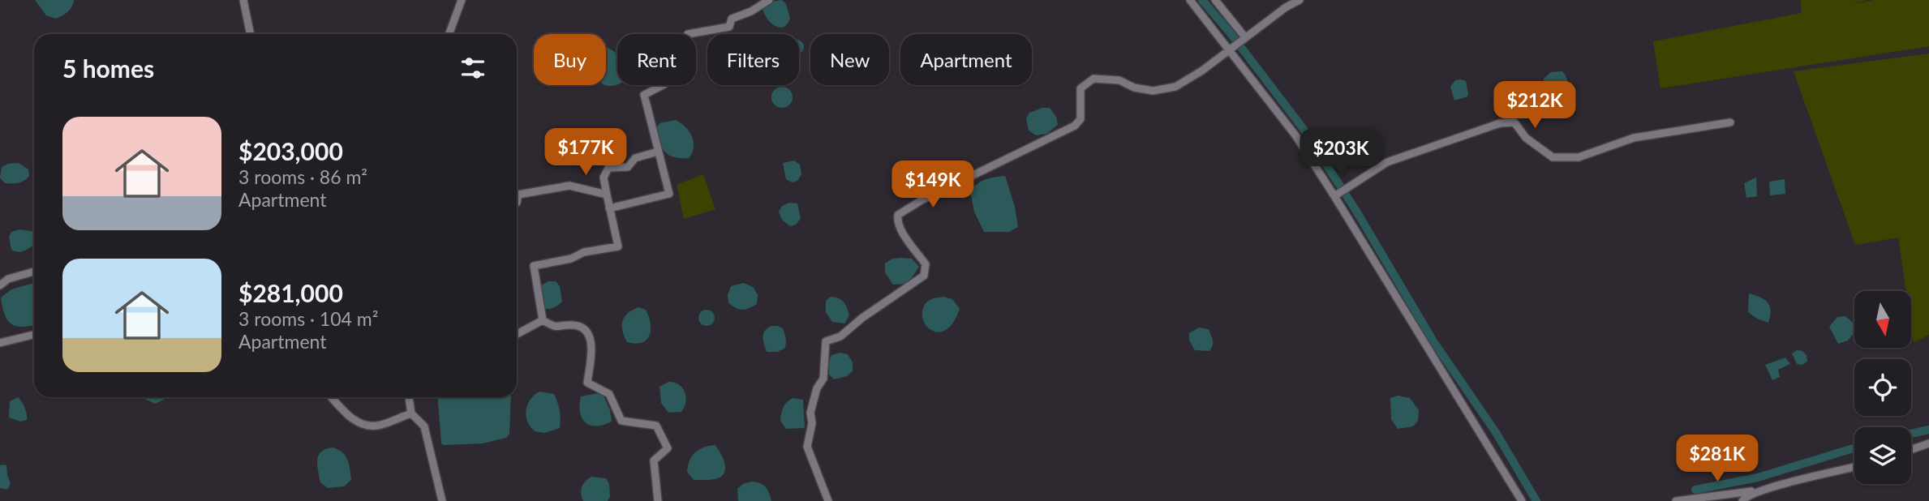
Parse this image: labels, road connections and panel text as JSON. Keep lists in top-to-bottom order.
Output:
{
  "north": "bottom",
  "page": {
    "chip": [
      "Buy",
      "Rent",
      "Filters",
      "New",
      "Apartment"
    ],
    "heading": "5 homes",
    "price": [
      "$212K",
      "$177K",
      "$203K",
      "$149K",
      "$281K"
    ],
    "list": [
      {
        "name": "$203,000",
        "note": "3 rooms · 86 m² · Apartment"
      },
      {
        "name": "$281,000",
        "note": "3 rooms · 104 m² · Apartment"
      }
    ]
  }
}
